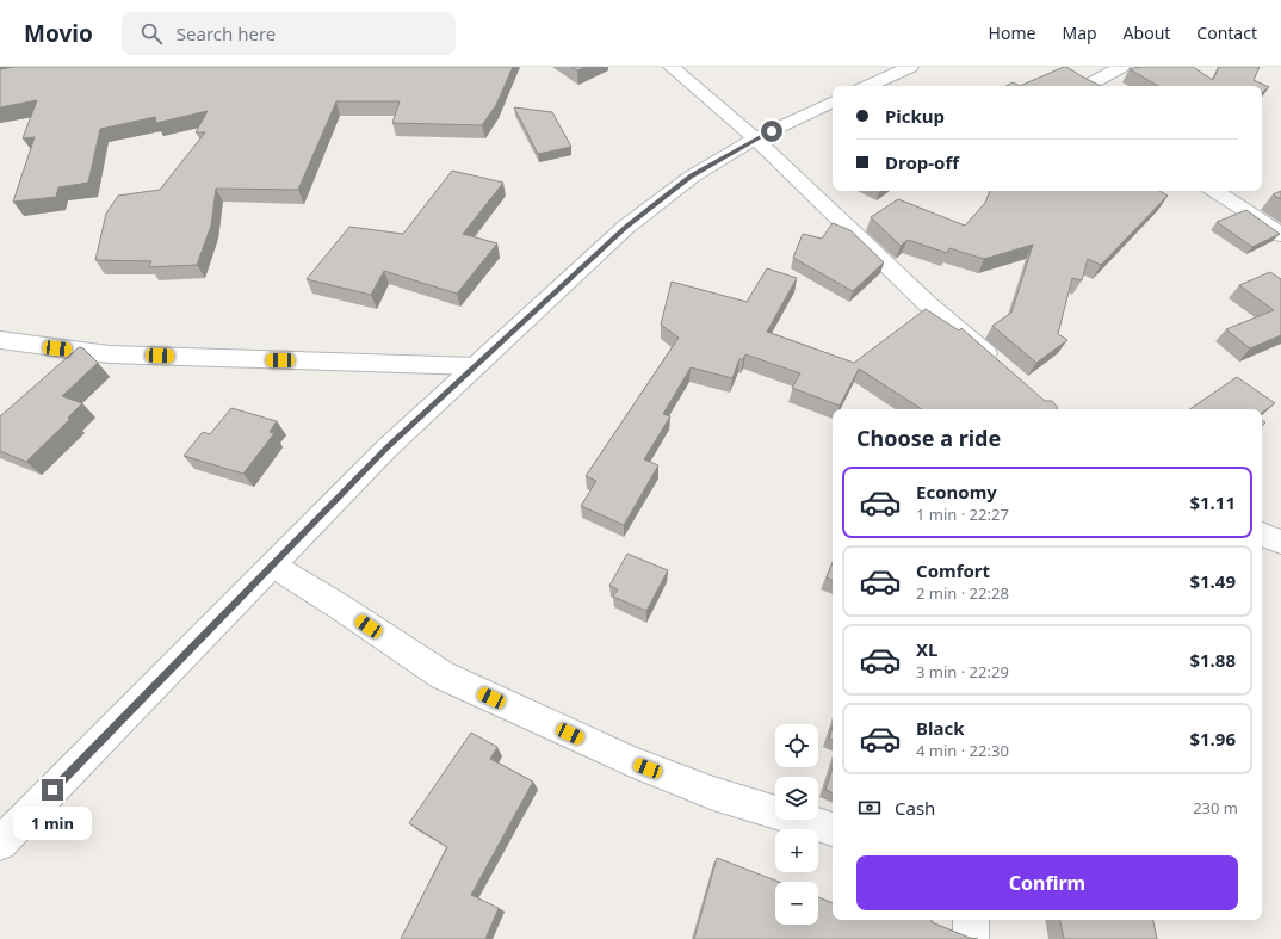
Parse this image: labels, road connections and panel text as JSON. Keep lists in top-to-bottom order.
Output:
{
  "page": {
    "header": "Movio",
    "search": "Search here",
    "nav": [
      "Home",
      "Map",
      "About",
      "Contact"
    ],
    "banner": ["Pickup", "Drop-off"],
    "heading": "Choose a ride",
    "list": [
      {
        "name": "Economy",
        "note": "1 min · 22:27",
        "value": "$1.11"
      },
      {
        "name": "Comfort",
        "note": "2 min · 22:28",
        "value": "$1.49"
      },
      {
        "name": "XL",
        "note": "3 min · 22:29",
        "value": "$1.88"
      },
      {
        "name": "Black",
        "note": "4 min · 22:30",
        "value": "$1.96"
      }
    ],
    "map_buttons": ["+", "−"],
    "pay": ["Cash", "230 m"],
    "bubble": "1 min",
    "buttons": "Confirm"
  }
}
